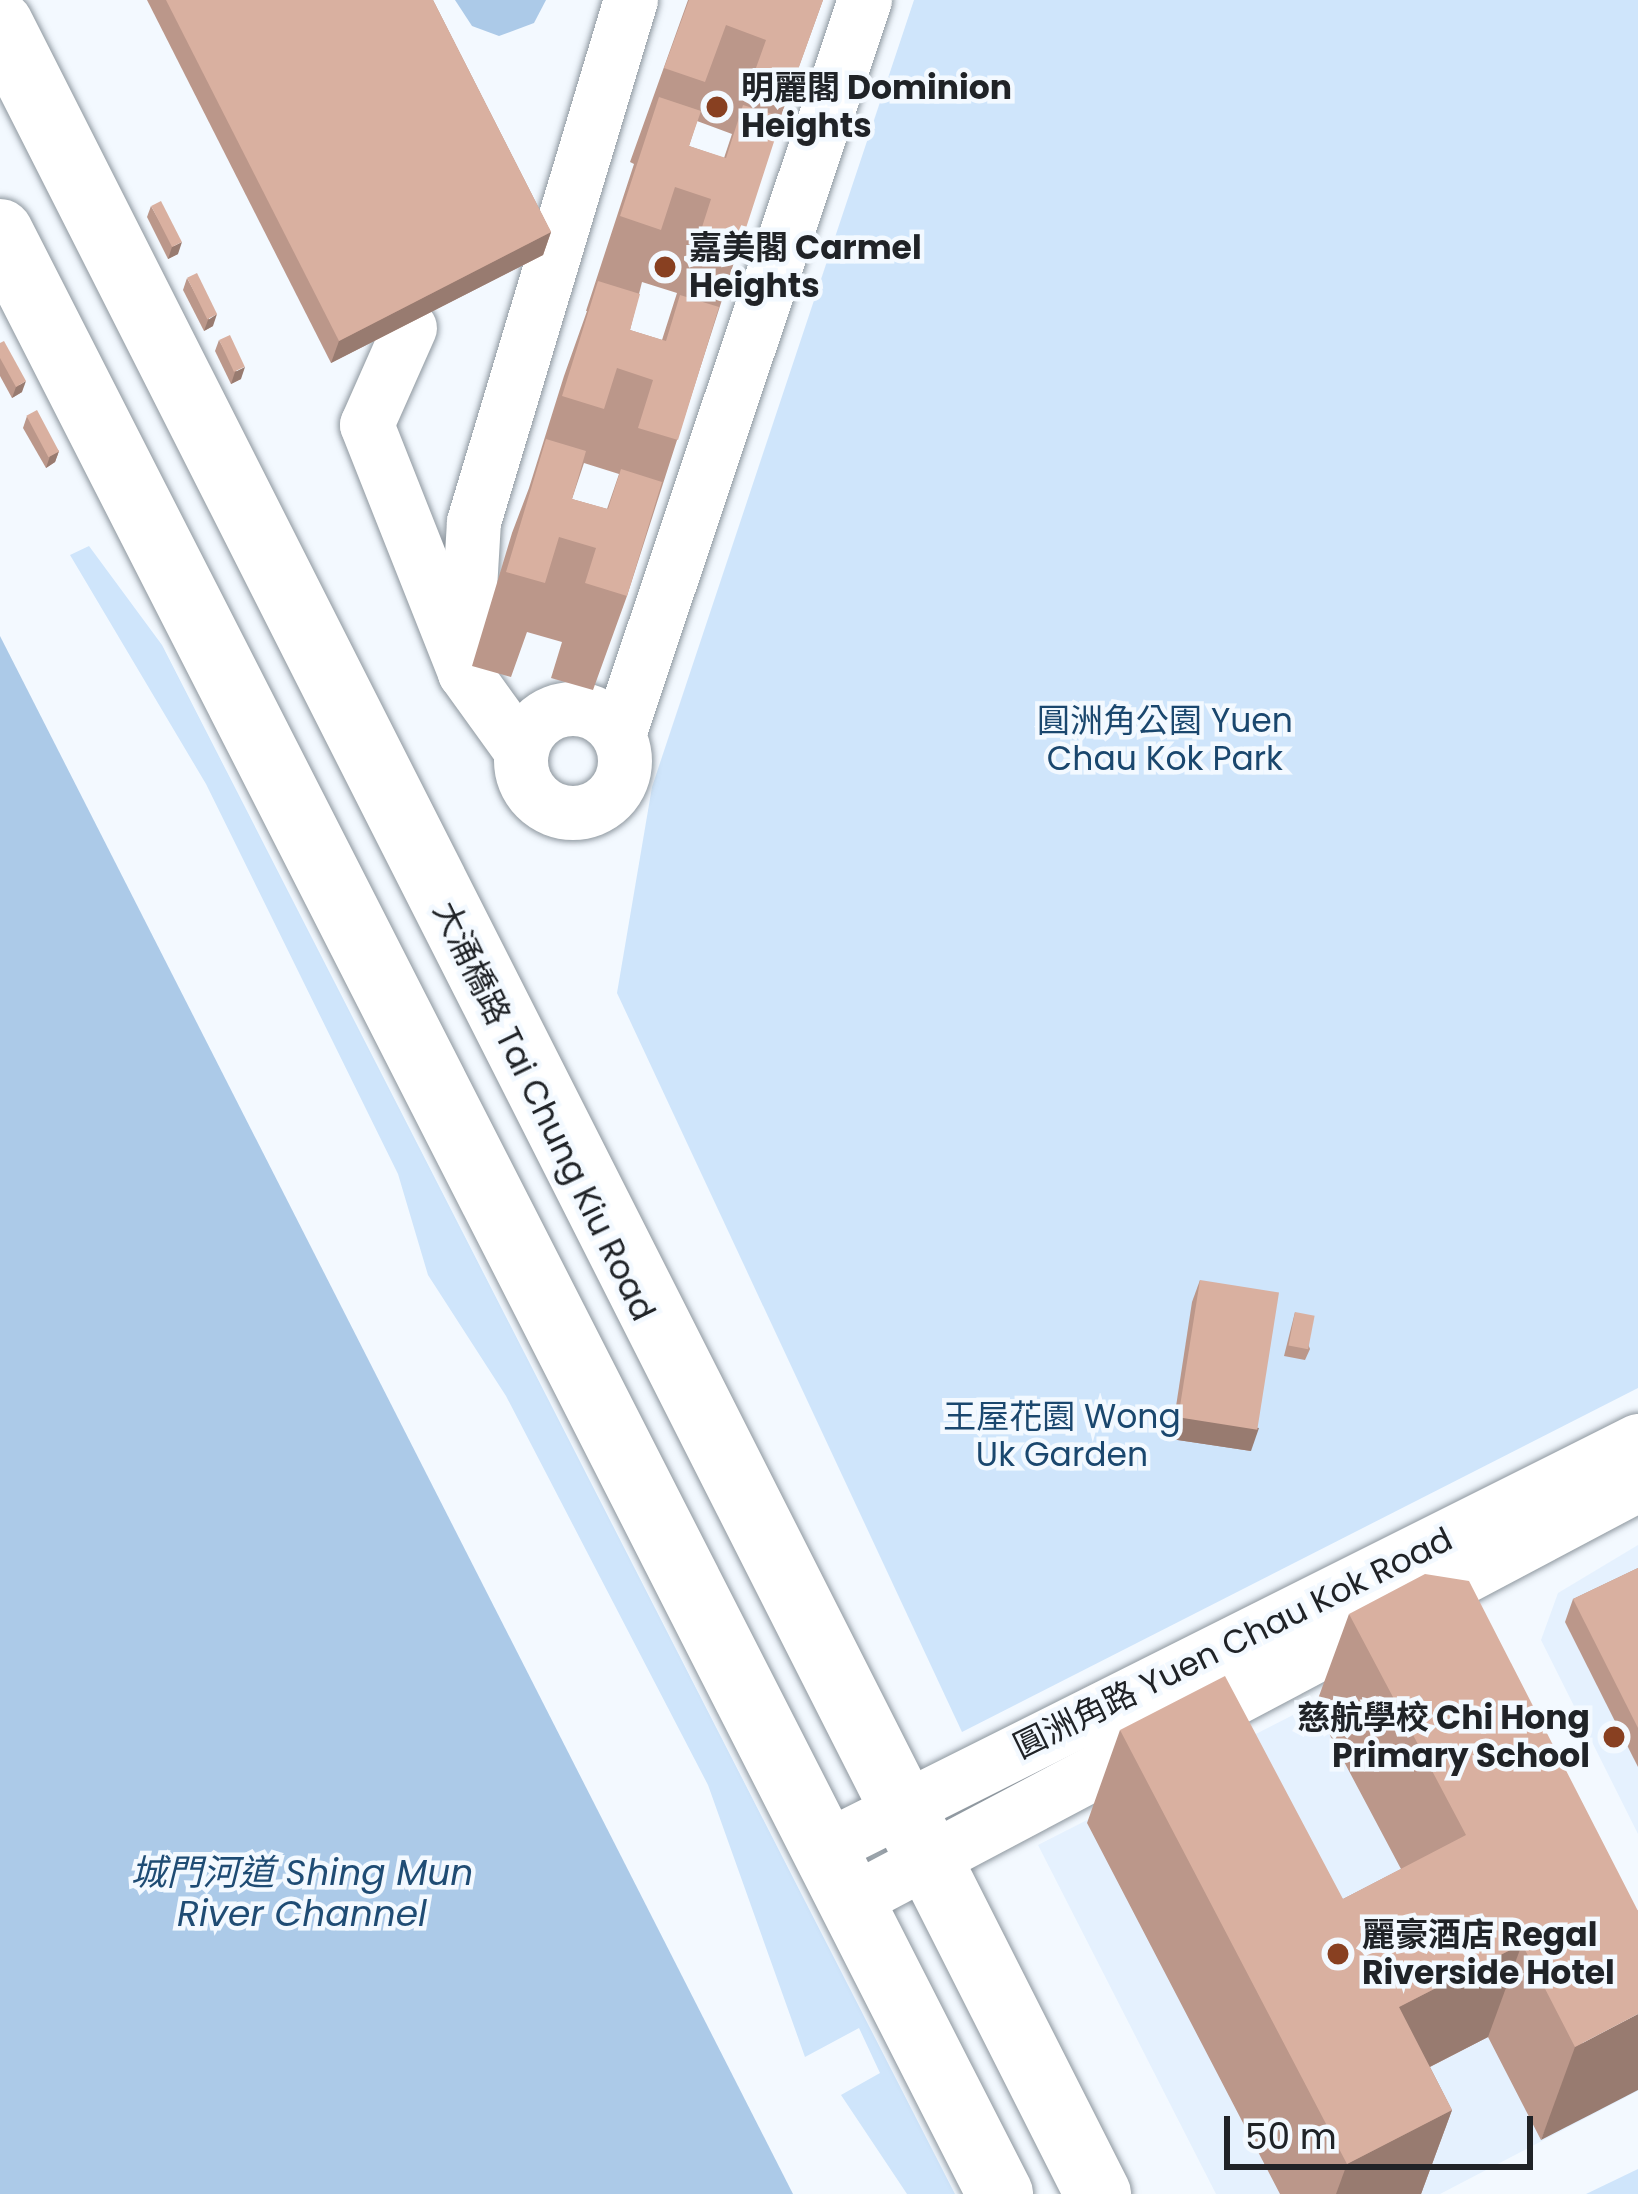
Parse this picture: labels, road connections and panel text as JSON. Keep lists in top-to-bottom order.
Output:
{
  "streets": {
    "main road": ["大涌橋路 Tai Chung Kiu Road"],
    "street": ["圓洲角路 Yuen Chau Kok Road"]
  },
  "crossings": [
    ["大涌橋路 Tai Chung Kiu Road", "圓洲角路 Yuen Chau Kok Road"]
  ],
  "water": ["城門河道 Shing Mun River Channel"],
  "parks": ["圓洲角公園 Yuen Chau Kok Park", "王屋花園 Wong Uk Garden"],
  "places": [
    "明麗閣 Dominion Heights",
    "嘉美閣 Carmel Heights",
    "慈航學校 Chi Hong Primary School",
    "麗豪酒店 Regal Riverside Hotel"
  ],
  "scale_bar": "50 m"
}
